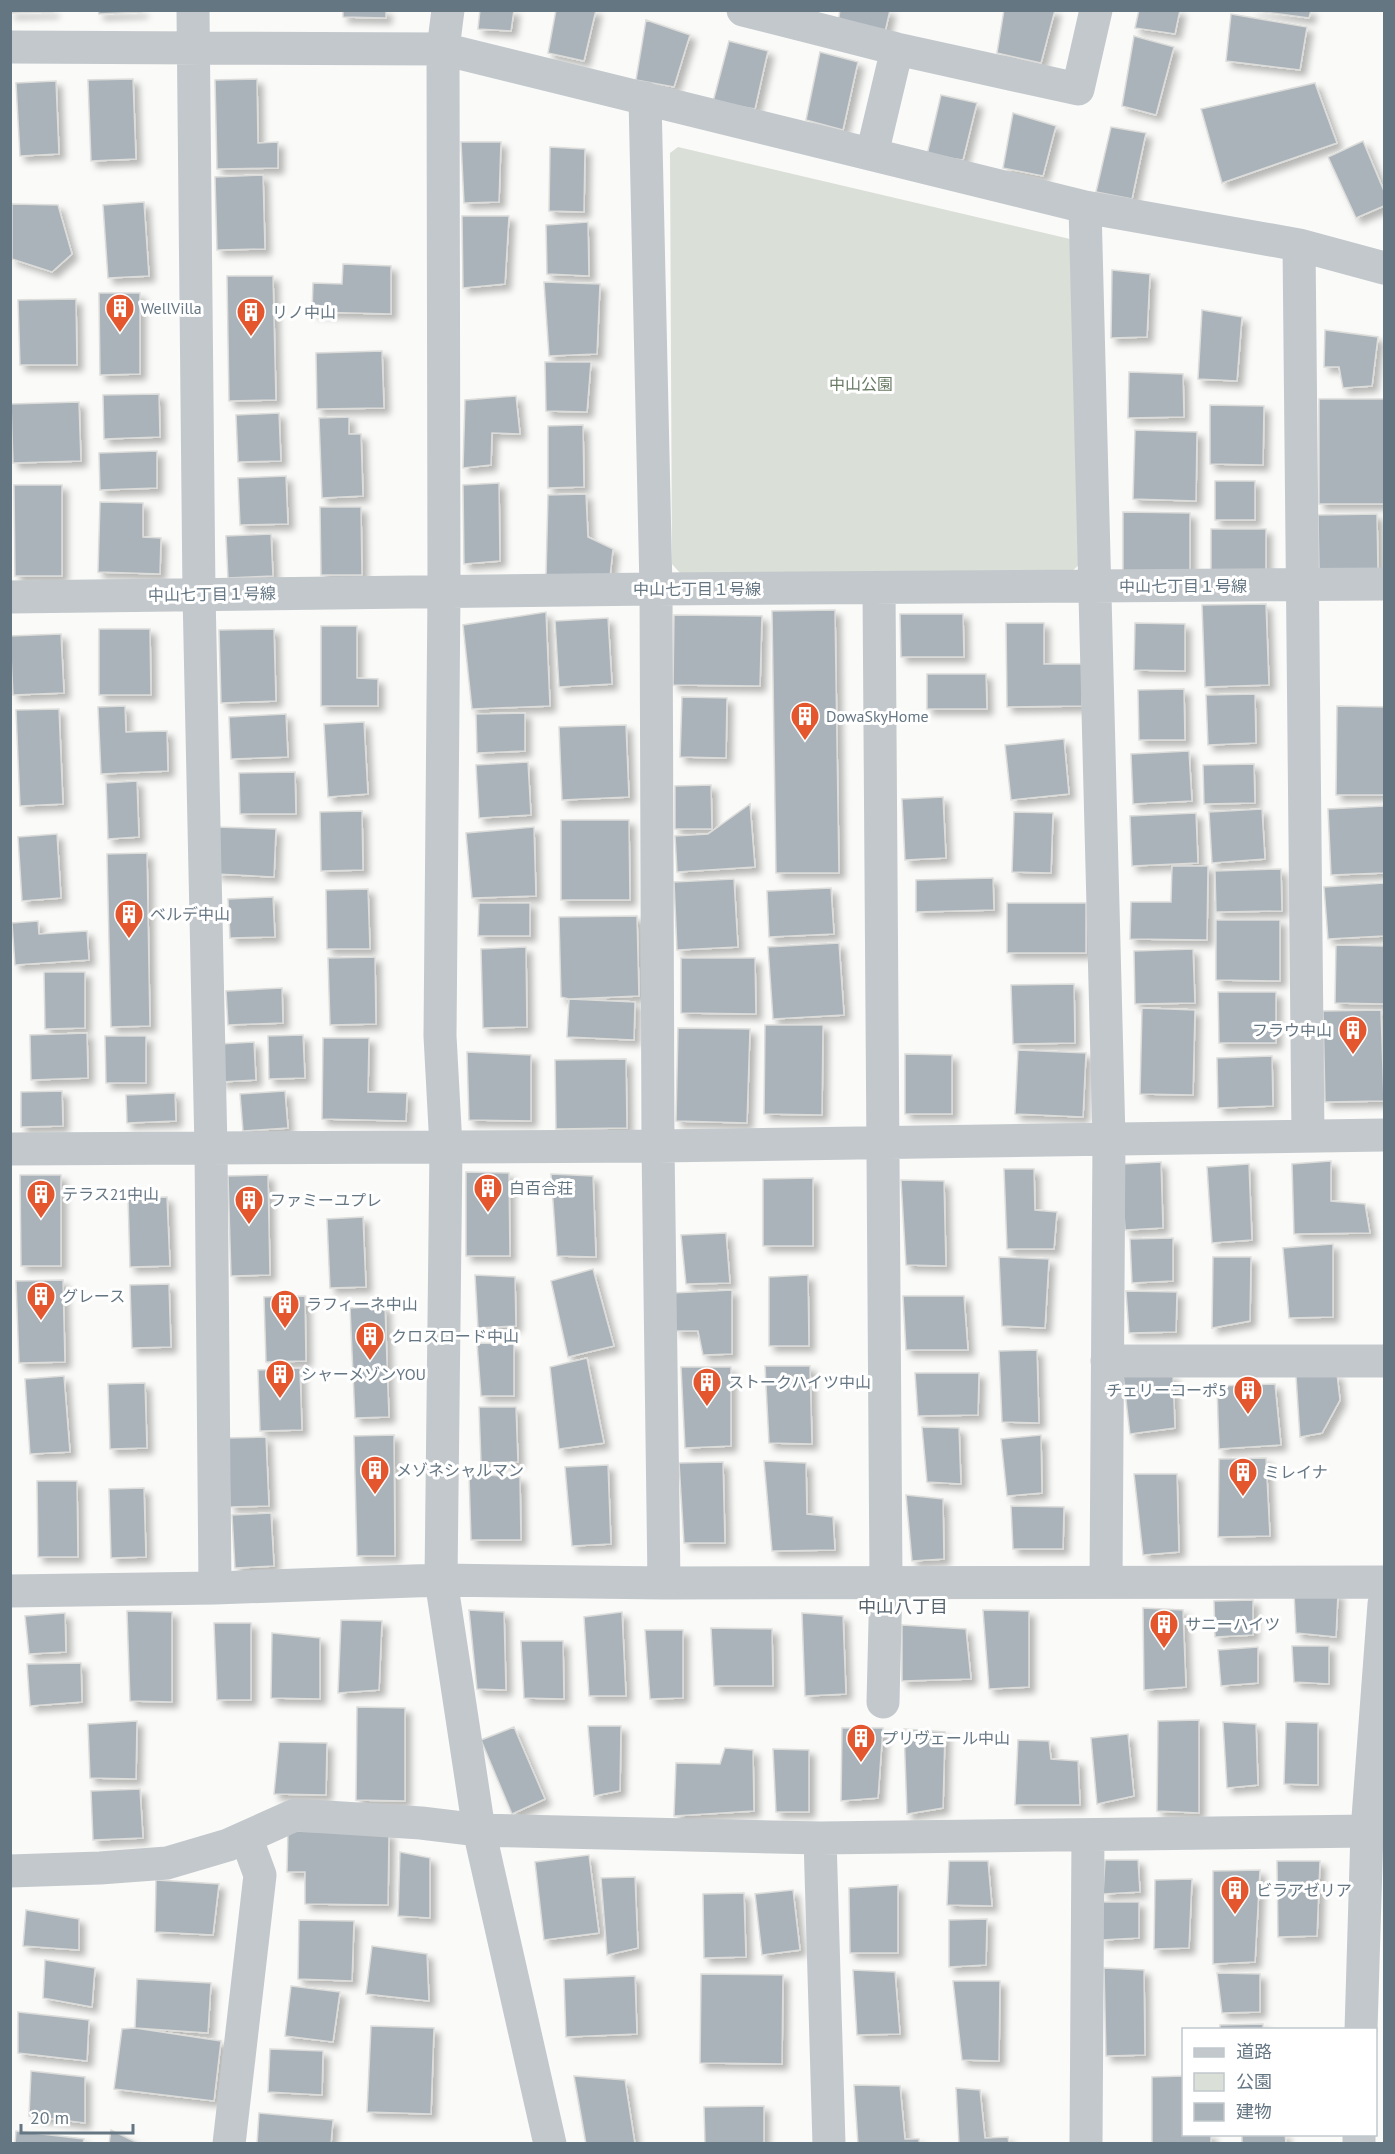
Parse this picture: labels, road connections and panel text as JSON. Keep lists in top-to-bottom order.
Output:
{
  "streets": {
    "street": ["中山七丁目１号線"]
  },
  "districts": ["中山八丁目"],
  "parks": ["中山公園"],
  "places": {
    "building": [
      "WellVilla",
      "リノ中山",
      "DowaSkyHome",
      "ベルデ中山",
      "フラウ中山",
      "白百合荘",
      "テラス21中山",
      "ファミーユプレ",
      "グレース",
      "ラフィーネ中山",
      "クロスロード中山",
      "シャーメゾンYOU",
      "ストークハイツ中山",
      "チェリーコーポ5",
      "メゾネシャルマン",
      "ミレイナ",
      "サニーハイツ",
      "プリヴェール中山",
      "ビラアゼリア"
    ]
  },
  "legend": ["道路", "公園", "建物"],
  "scale_bar": "20 m"
}
